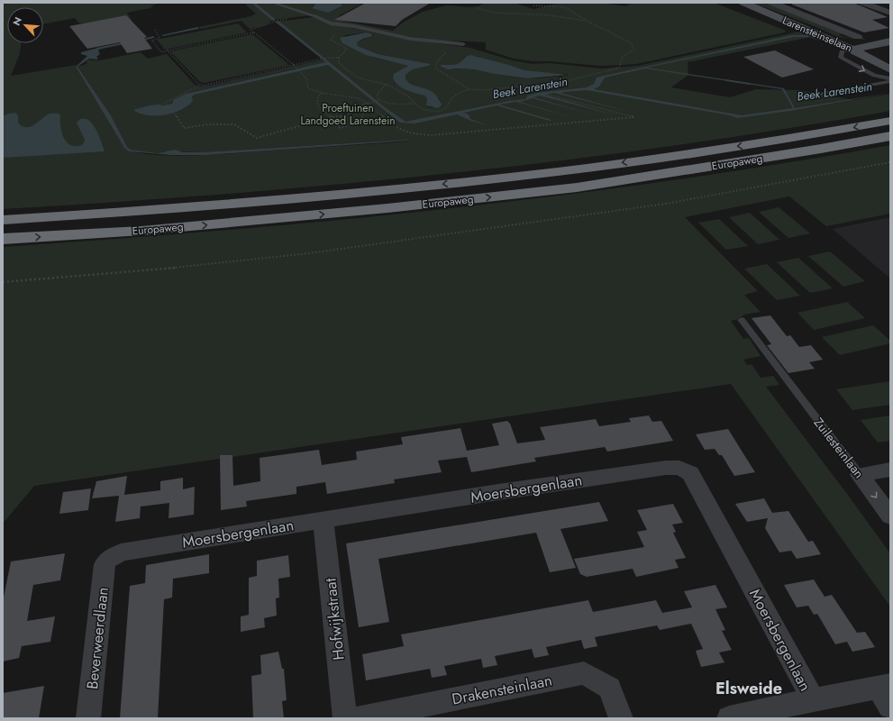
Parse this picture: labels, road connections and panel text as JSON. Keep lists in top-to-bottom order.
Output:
{
  "streets": {
    "highway": ["Europaweg"],
    "main road": ["Larensteinselaan"],
    "street": [
      "Zuilesteinlaan",
      "Moersbergenlaan",
      "Hofwijkstraat",
      "Beverweerdlaan",
      "Drakensteinlaan"
    ]
  },
  "crossings": [
    ["Moersbergenlaan", "Hofwijkstraat"],
    ["Moersbergenlaan", "Beverweerdlaan"]
  ],
  "districts": ["Elsweide"],
  "water": ["Beek Larenstein"],
  "parks": ["Proeftuinen Landgoed Larenstein"],
  "north": "top left"
}
